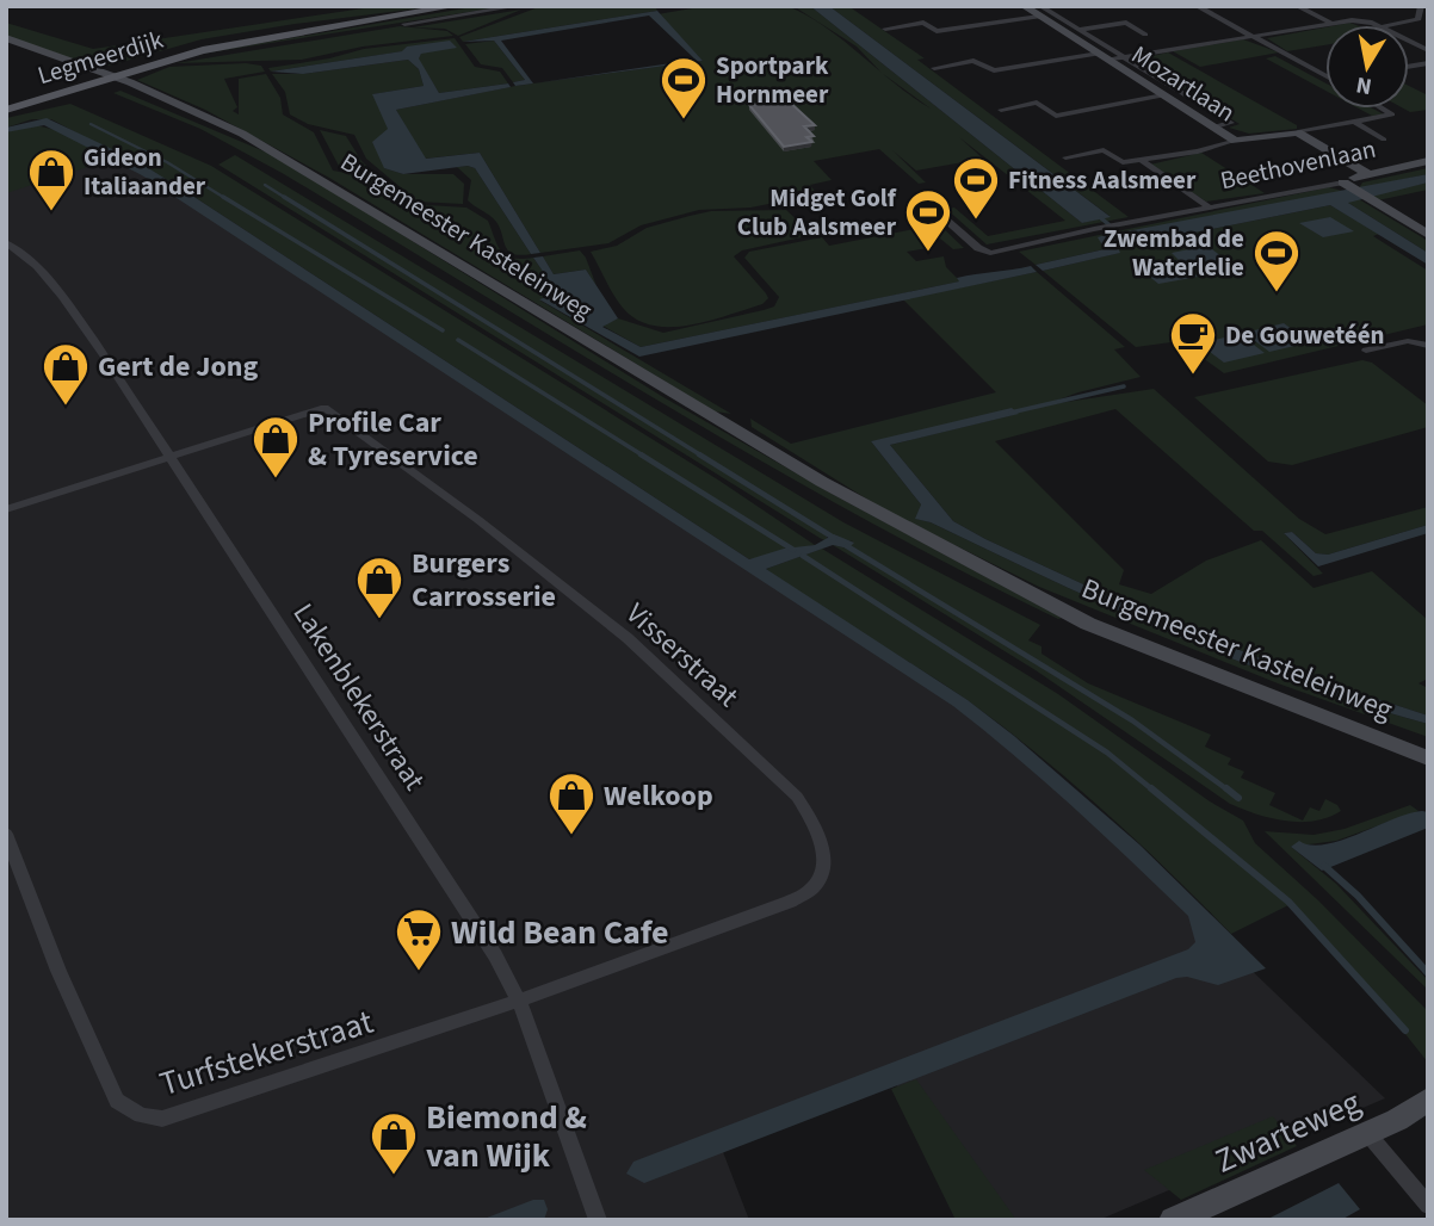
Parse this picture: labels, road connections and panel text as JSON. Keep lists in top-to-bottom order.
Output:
{
  "streets": {
    "main road": [
      "Legmeerdijk",
      "Mozartlaan",
      "Beethovenlaan",
      "Burgemeester Kasteleinweg",
      "Zwarteweg"
    ],
    "street": ["Visserstraat", "Lakenblekerstraat", "Turfstekerstraat"]
  },
  "crossings": [
    ["Legmeerdijk", "Burgemeester Kasteleinweg"],
    ["Visserstraat", "Lakenblekerstraat"],
    ["Visserstraat", "Turfstekerstraat"],
    ["Lakenblekerstraat", "Turfstekerstraat"]
  ],
  "places": {
    "sports": [
      "Sportpark Hornmeer",
      "Fitness Aalsmeer",
      "Midget Golf Club Aalsmeer",
      "Zwembad de Waterlelie"
    ],
    "shop": [
      "Gideon Italiaander",
      "Gert de Jong",
      "Profile Car & Tyreservice",
      "Burgers Carrosserie",
      "Welkoop",
      "Biemond & van Wijk"
    ],
    "cafe": ["De Gouwetéén"],
    "supermarket": ["Wild Bean Cafe"]
  },
  "north": "bottom"
}
